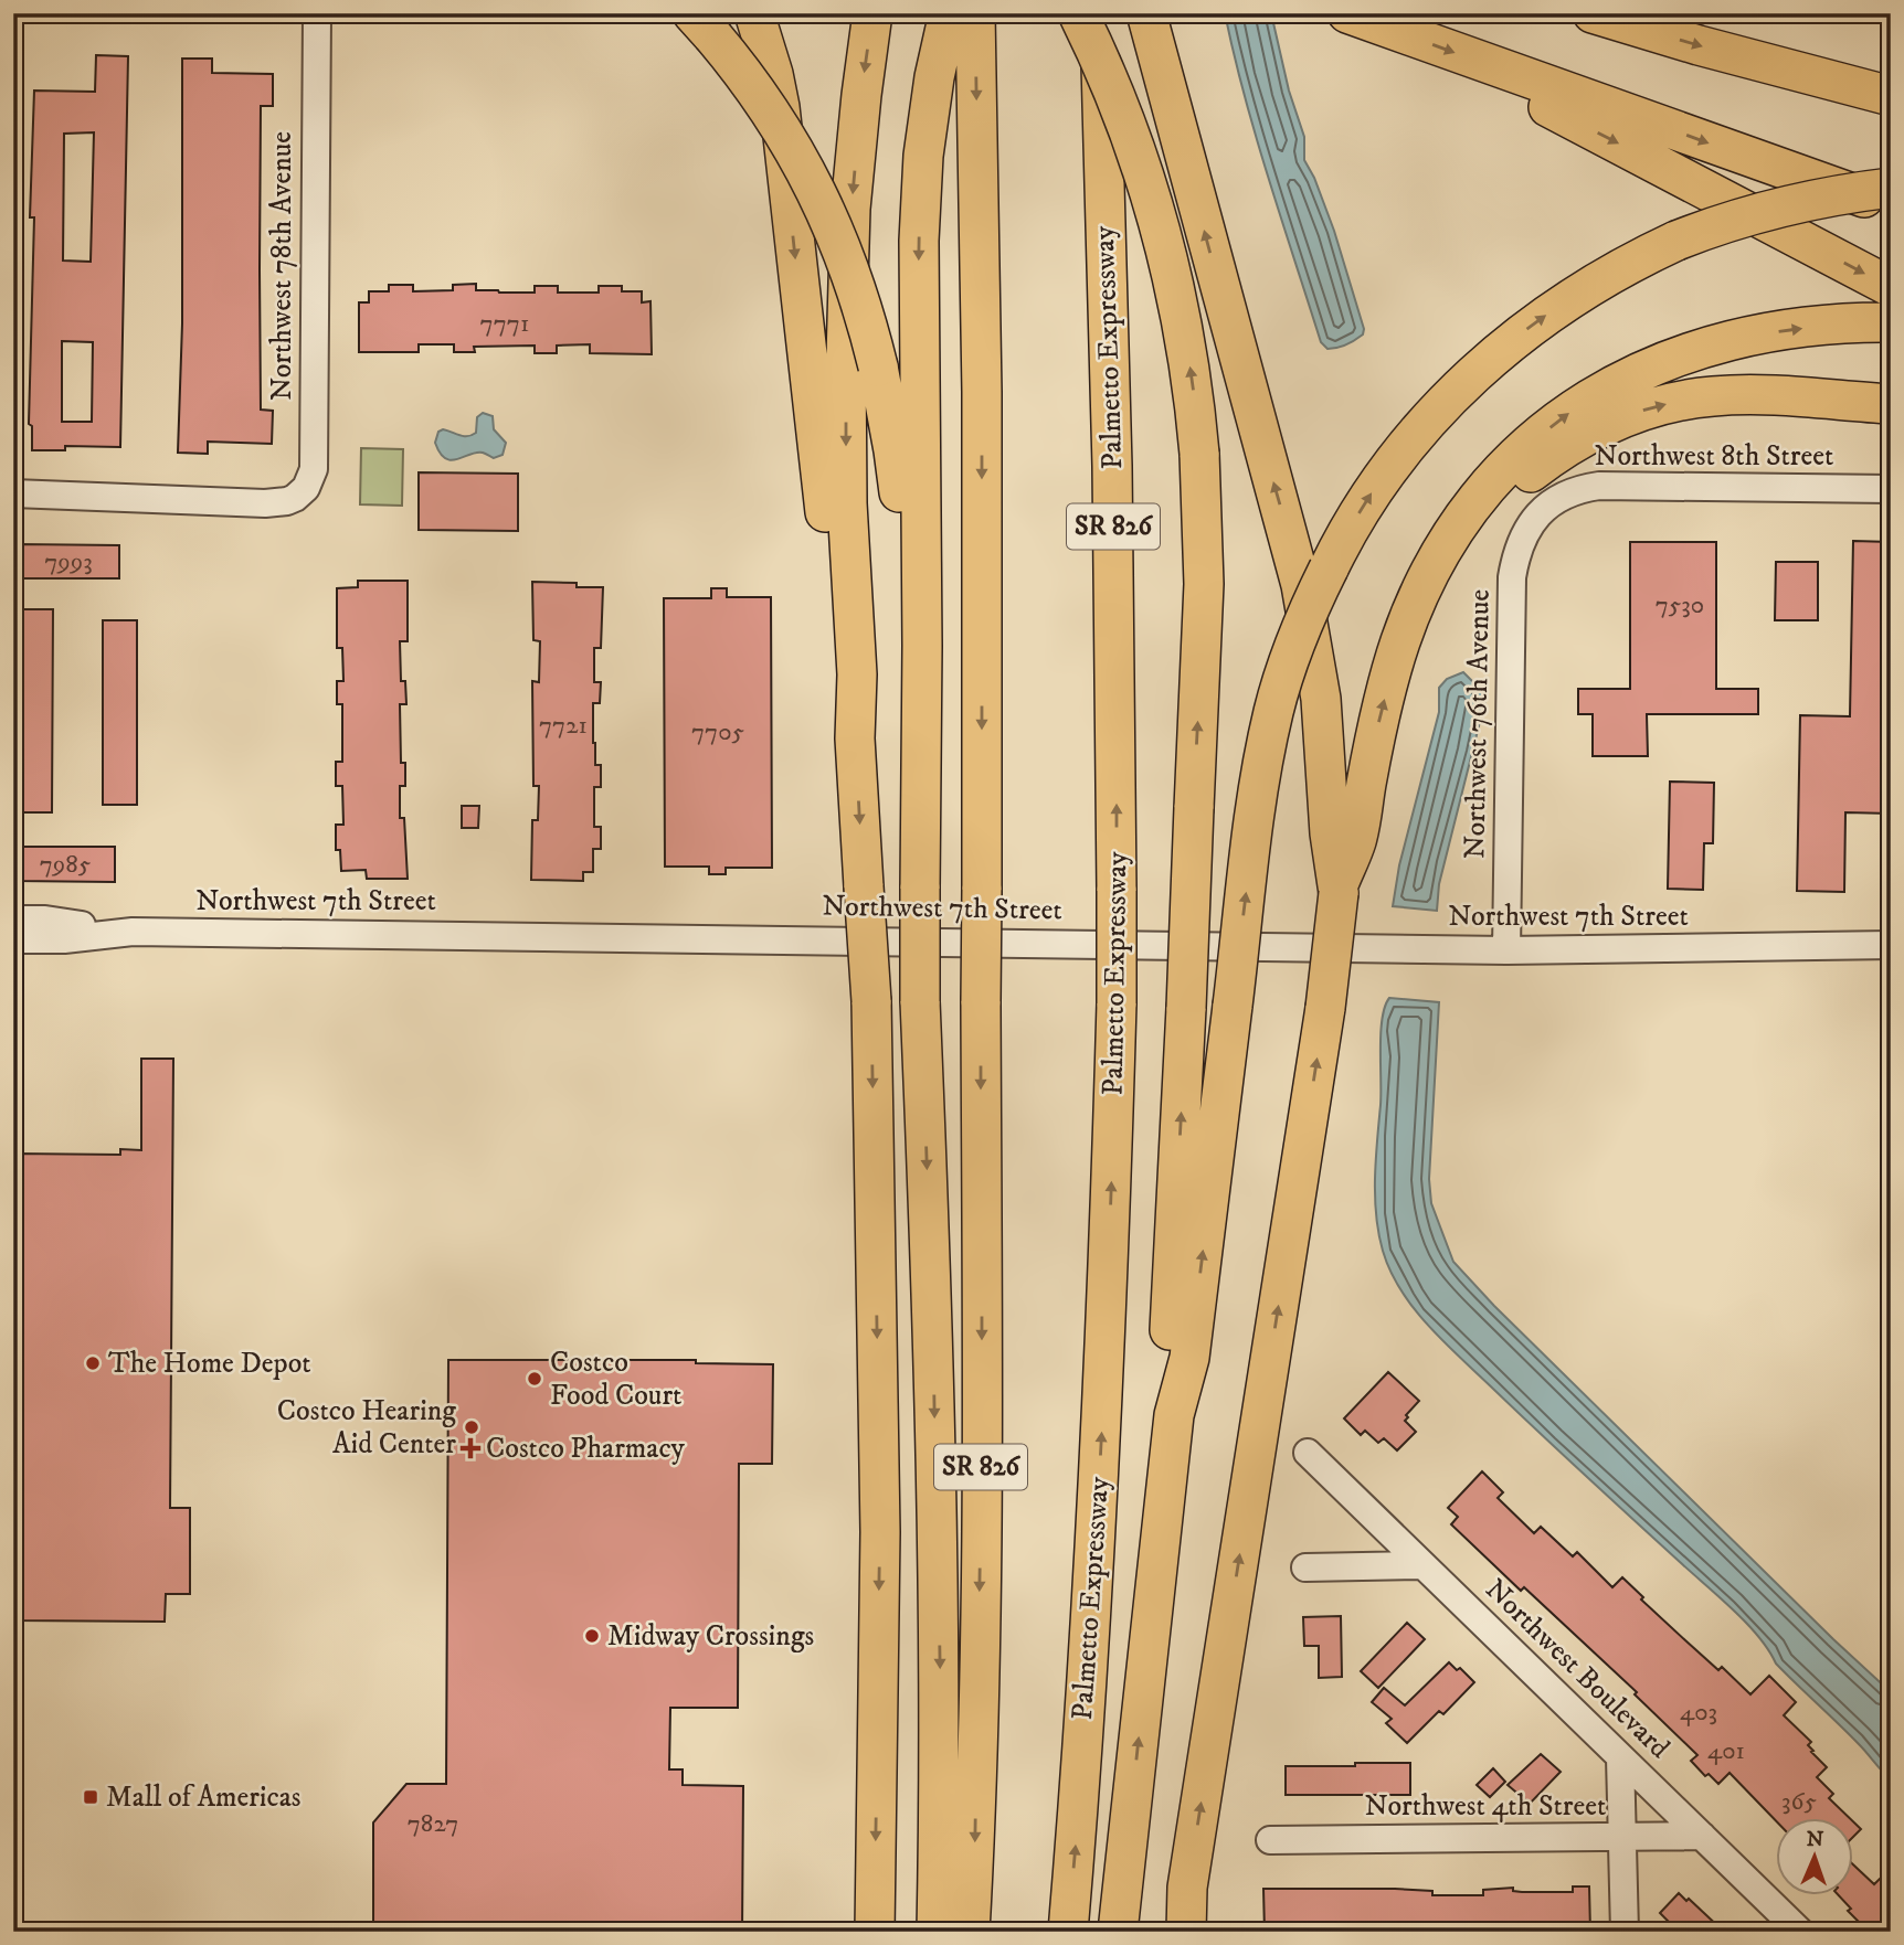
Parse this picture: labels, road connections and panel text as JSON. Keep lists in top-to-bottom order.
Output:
{
  "streets": {
    "highway": ["Palmetto Expressway", "SR 826"],
    "street": [
      "Northwest 78th Avenue",
      "Northwest 8th Street",
      "Northwest 76th Avenue",
      "Northwest 7th Street",
      "Northwest Boulevard",
      "Northwest 4th Street"
    ]
  },
  "crossings": [
    ["Northwest 8th Street", "Northwest 76th Avenue"],
    ["Northwest 76th Avenue", "Northwest 7th Street"],
    ["Northwest Boulevard", "Northwest 4th Street"]
  ],
  "places": {
    "other": [
      "The Home Depot",
      "Costco Food Court",
      "Costco Hearing Aid Center",
      "Midway Crossings"
    ],
    "health": ["Costco Pharmacy"],
    "transit": ["Mall of Americas"]
  },
  "house_numbers": [
    "7771",
    "7993",
    "7530",
    "7721",
    "7705",
    "7985",
    "403",
    "401",
    "365",
    "7827"
  ],
  "north": "top"
}
